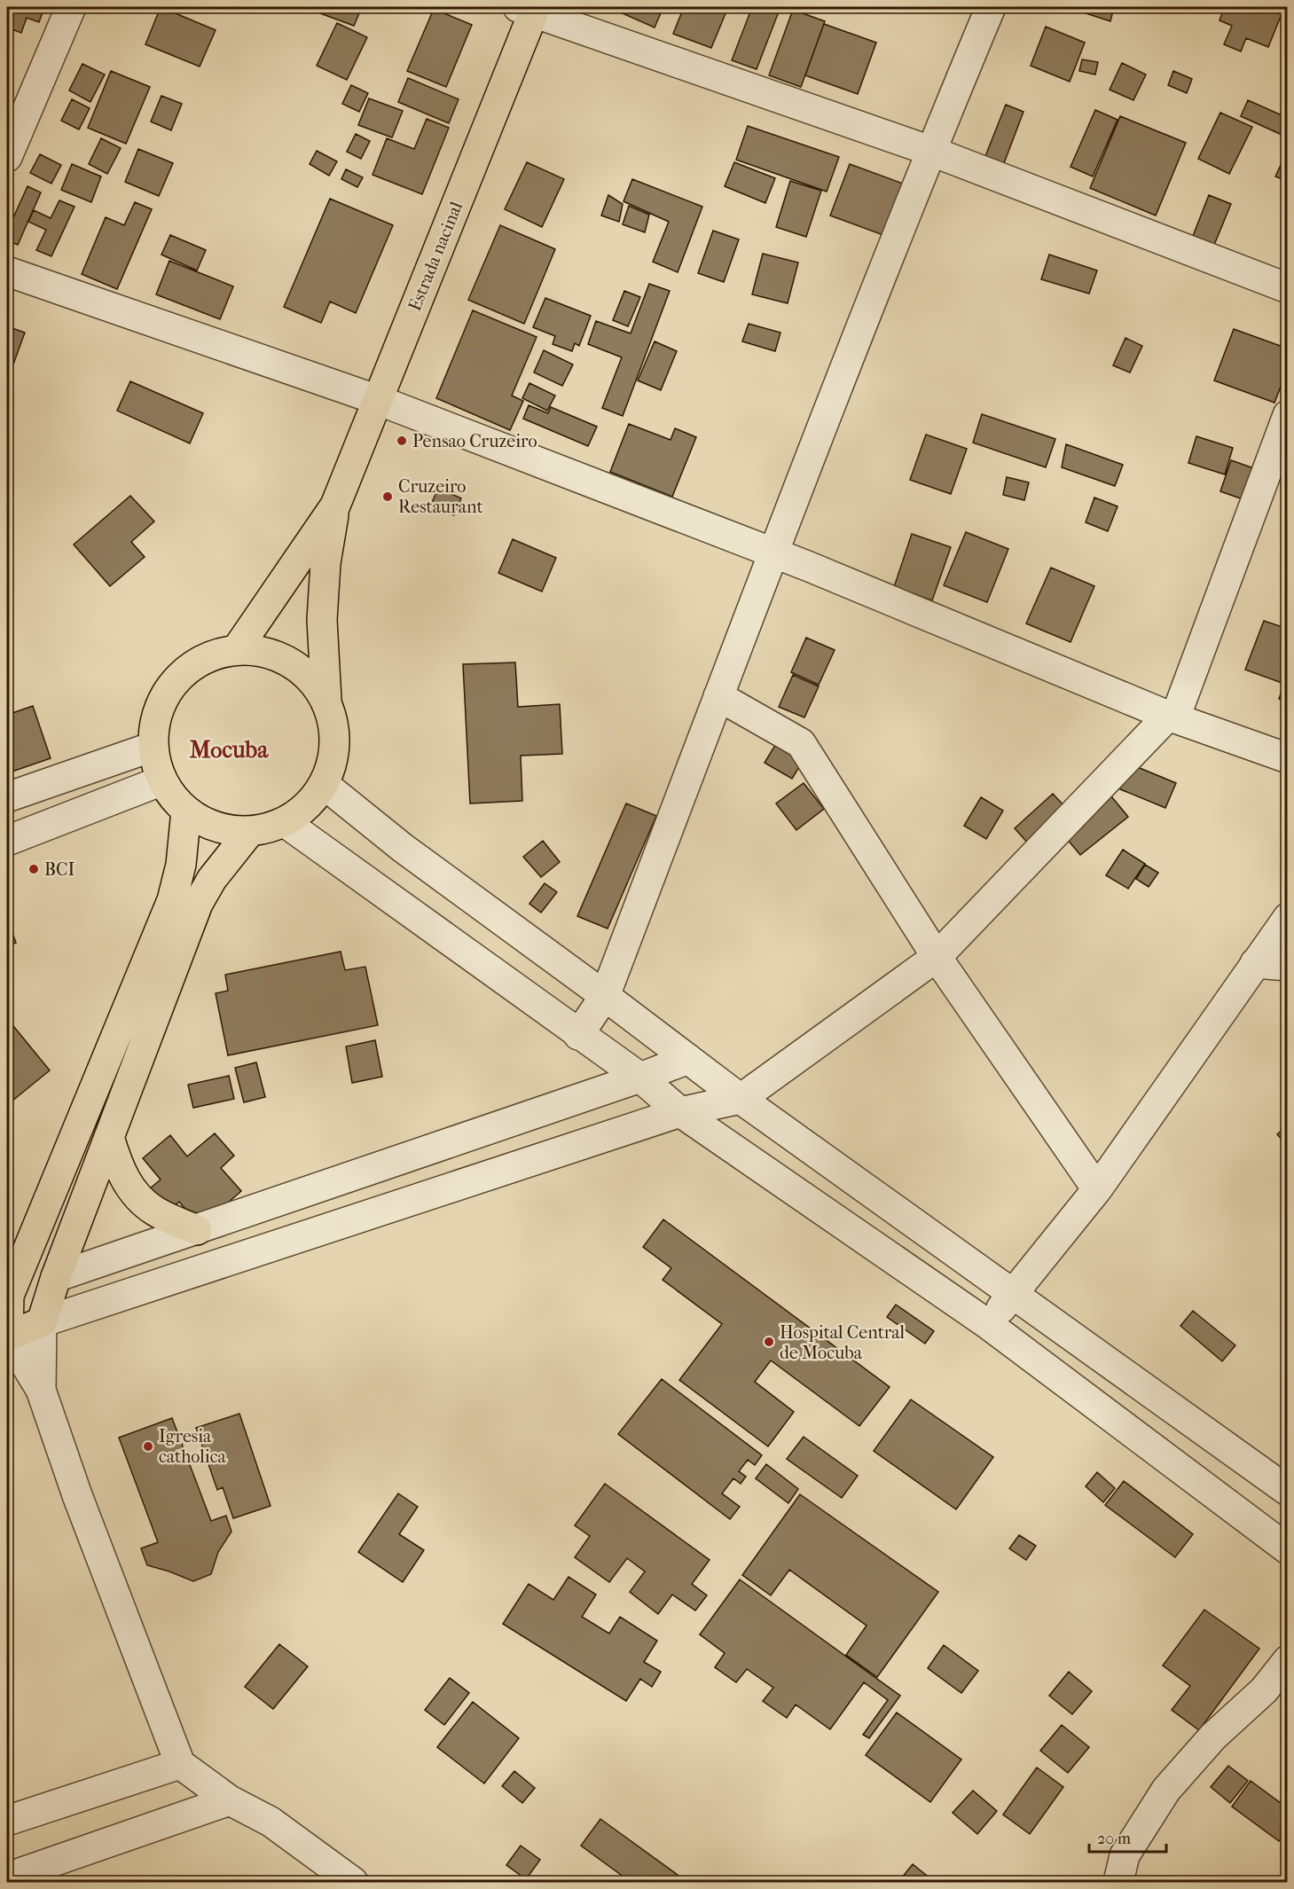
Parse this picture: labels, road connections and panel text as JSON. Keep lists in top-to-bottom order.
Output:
{
  "streets": {
    "highway": ["Estrada nacinal"]
  },
  "districts": ["Mocuba"],
  "places": [
    "Pensao Cruzeiro",
    "Cruzeiro Restaurant",
    "BCI",
    "Hospital Central de Mocuba",
    "Igresia catholica"
  ],
  "scale_bar": "20 m"
}
